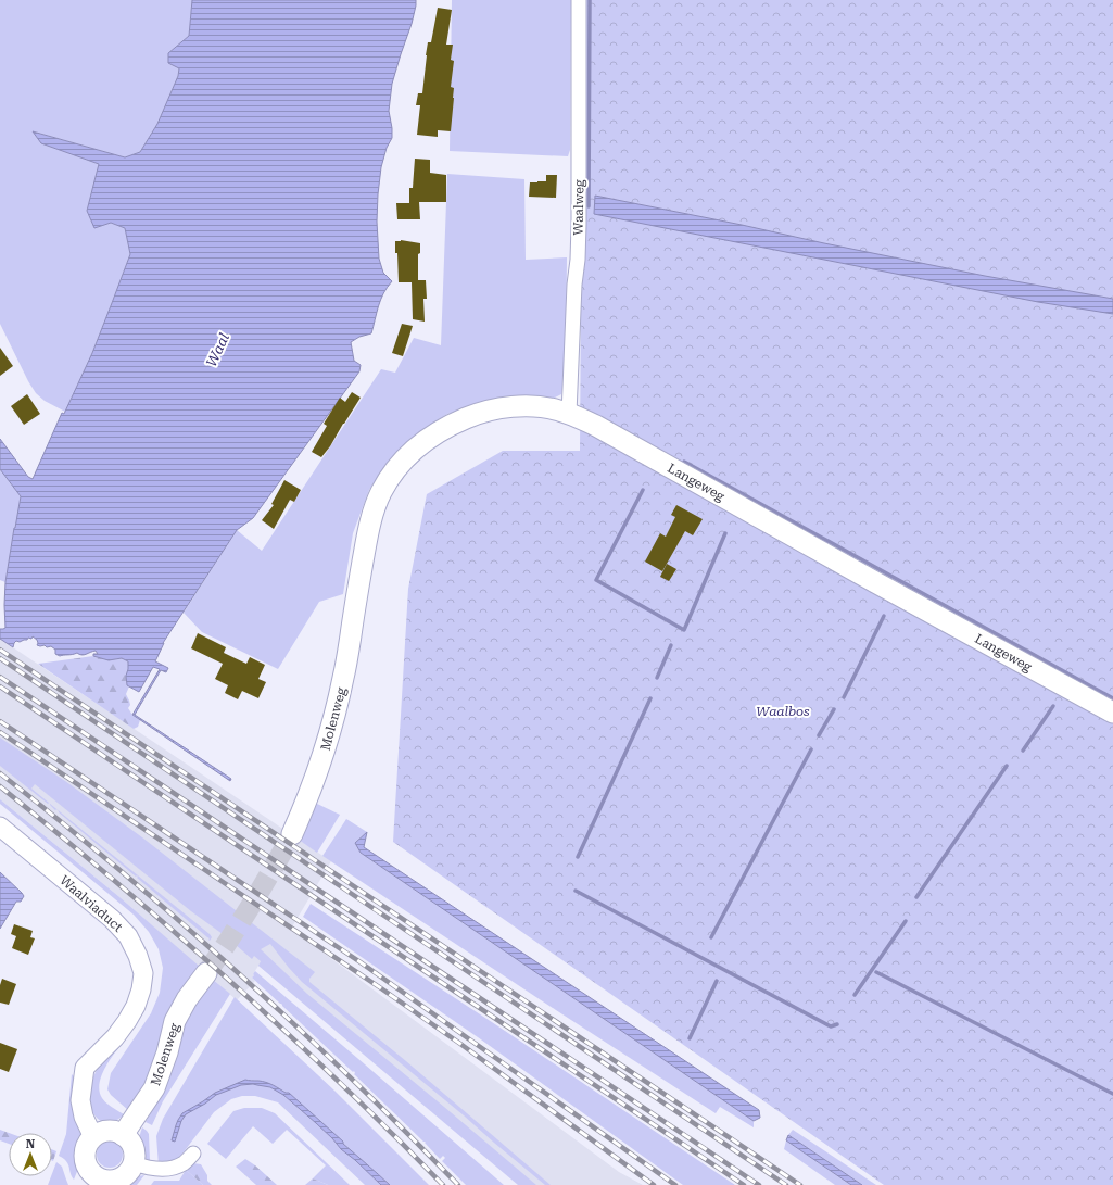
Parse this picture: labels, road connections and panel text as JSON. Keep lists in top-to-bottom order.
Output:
{
  "streets": {
    "main road": ["Langeweg", "Molenweg"],
    "street": ["Waalweg", "Waalviaduct"]
  },
  "crossings": [
    ["Waalweg", "Langeweg"],
    ["Langeweg", "Molenweg"],
    ["Molenweg", "Waalviaduct"]
  ],
  "water": ["Waal"],
  "parks": ["Waalbos"],
  "north": "top"
}
